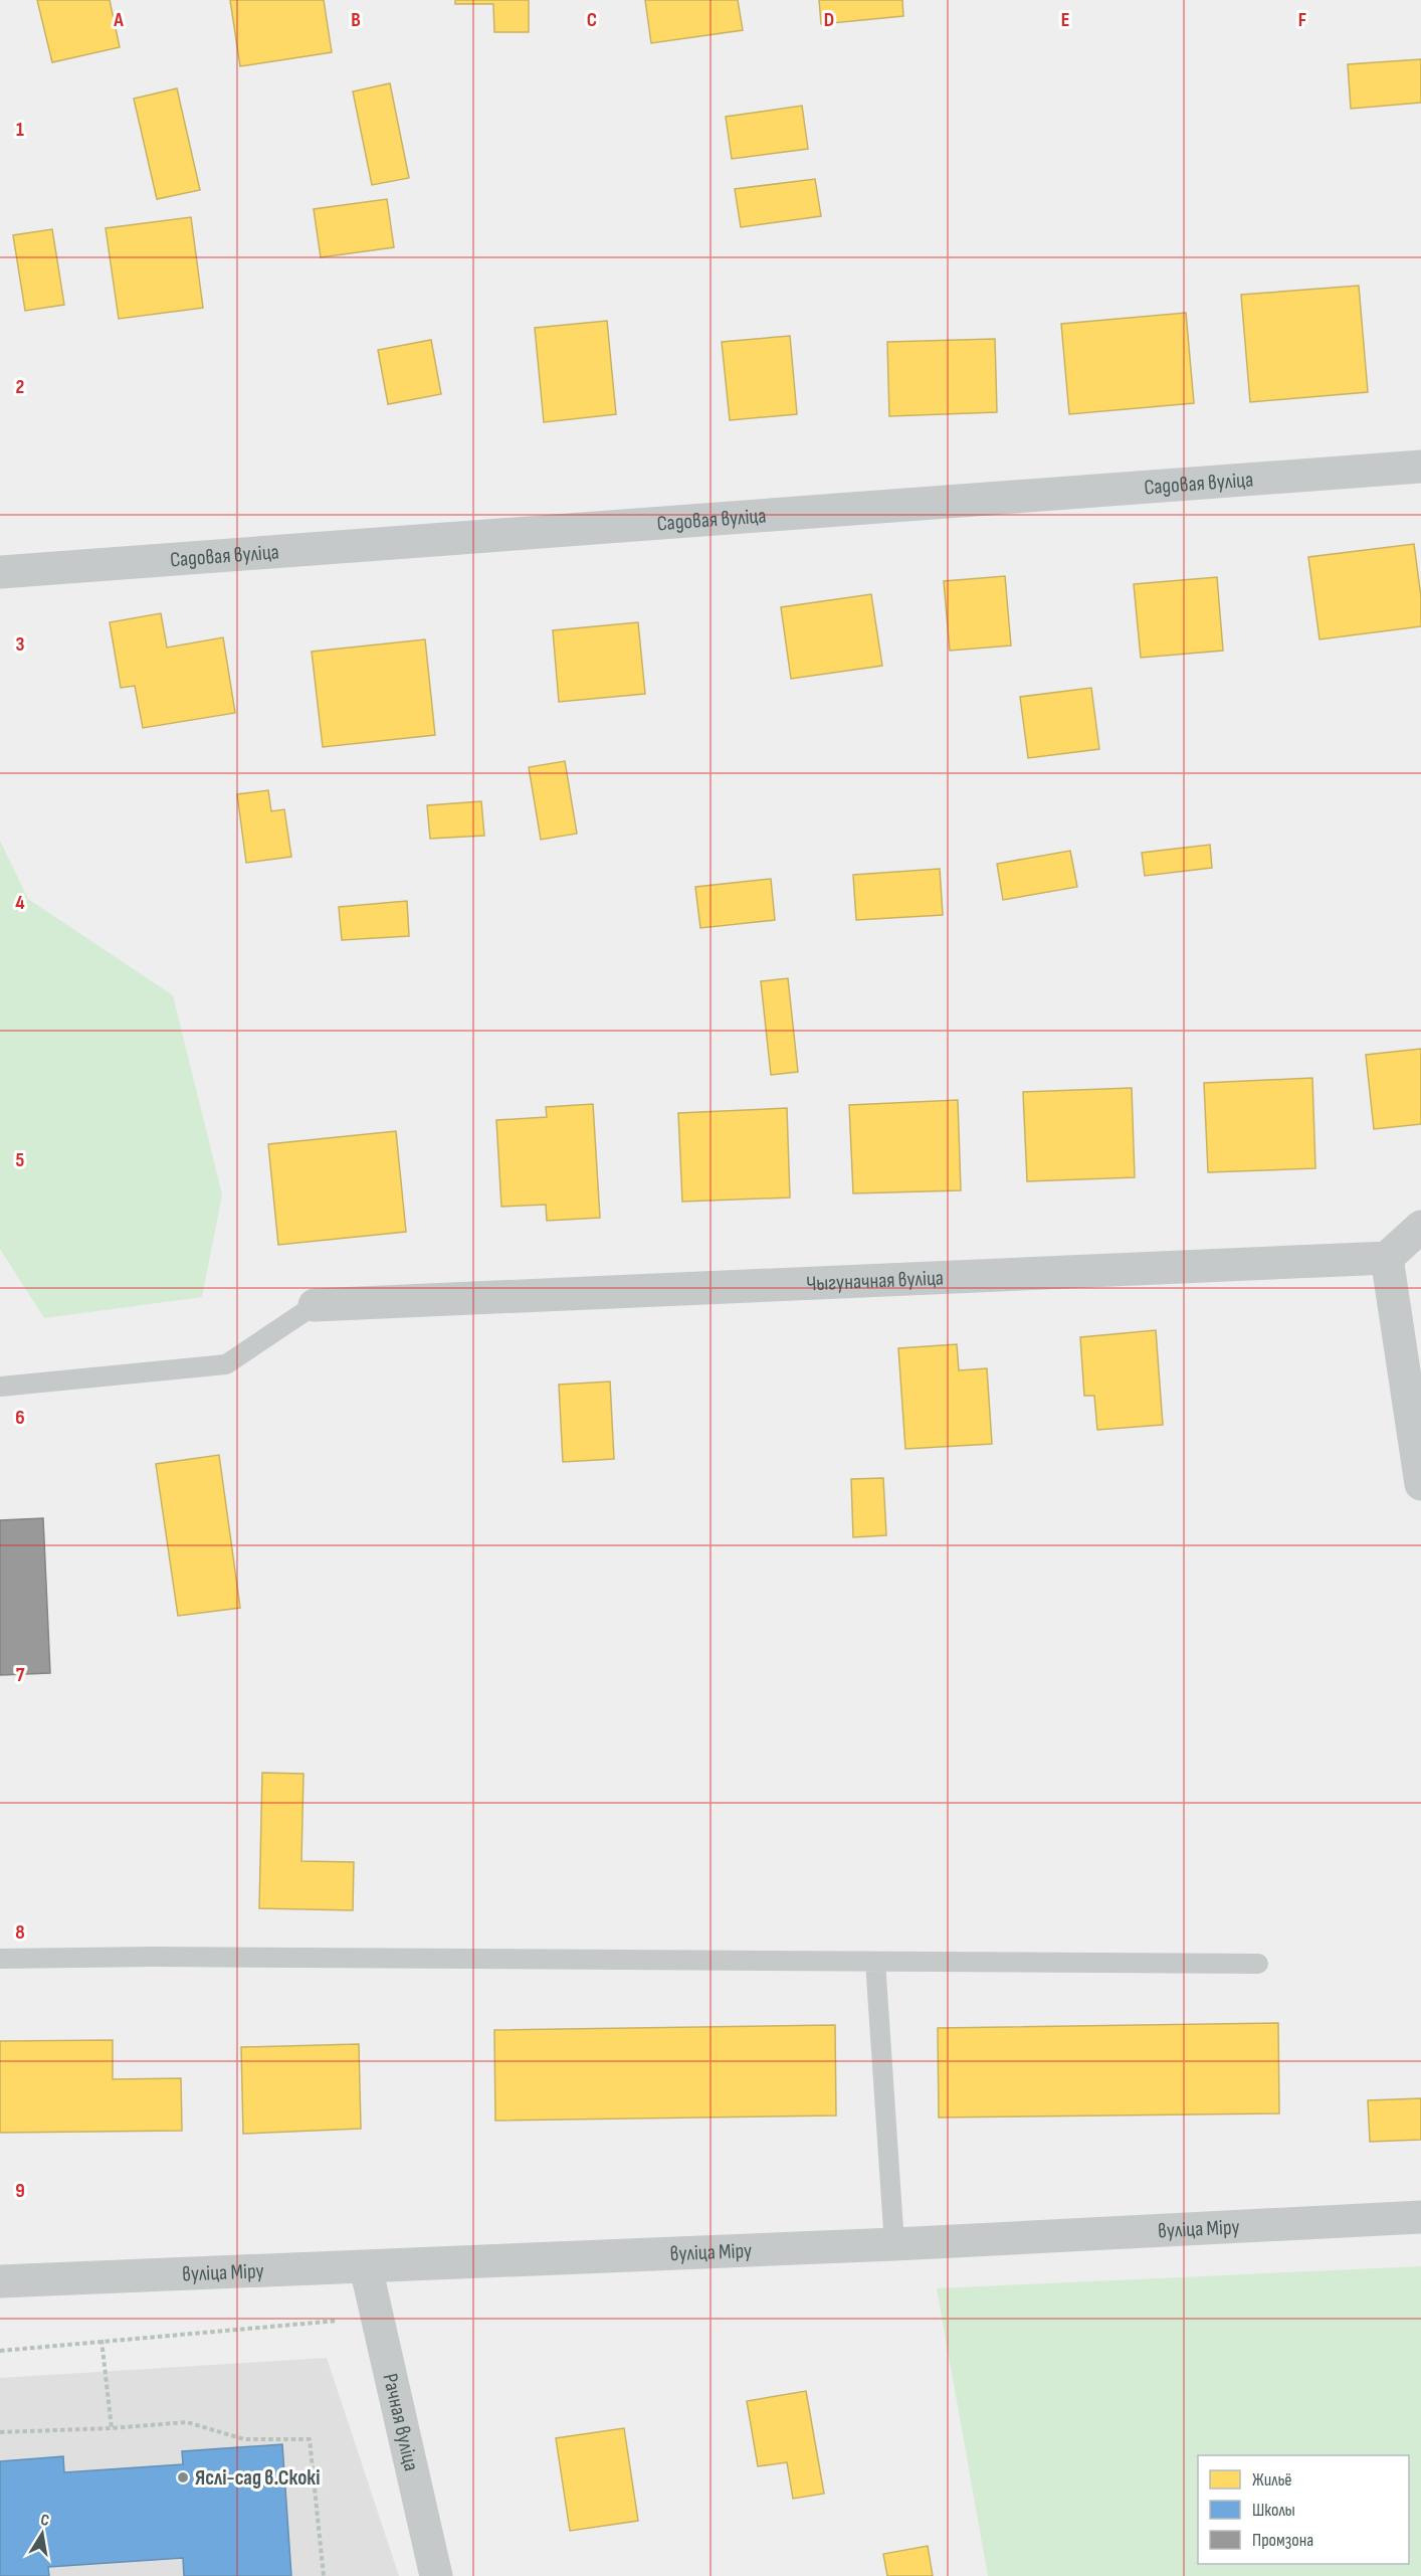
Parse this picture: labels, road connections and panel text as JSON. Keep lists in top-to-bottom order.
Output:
{
  "streets": {
    "street": [
      "Садовая вуліца",
      "Чыгуначная вуліца",
      "вуліца Міру",
      "Рачная вуліца"
    ]
  },
  "crossings": [
    ["вуліца Міру", "Рачная вуліца"]
  ],
  "places": ["Яслі-сад в.Скокі"],
  "legend": ["Жильё", "Школы", "Промзона"],
  "north": "top",
  "grid": {
    "columns": [
      "A",
      "B",
      "C",
      "D",
      "E",
      "F"
    ],
    "rows": [
      "1",
      "2",
      "3",
      "4",
      "5",
      "6",
      "7",
      "8",
      "9"
    ]
  }
}
